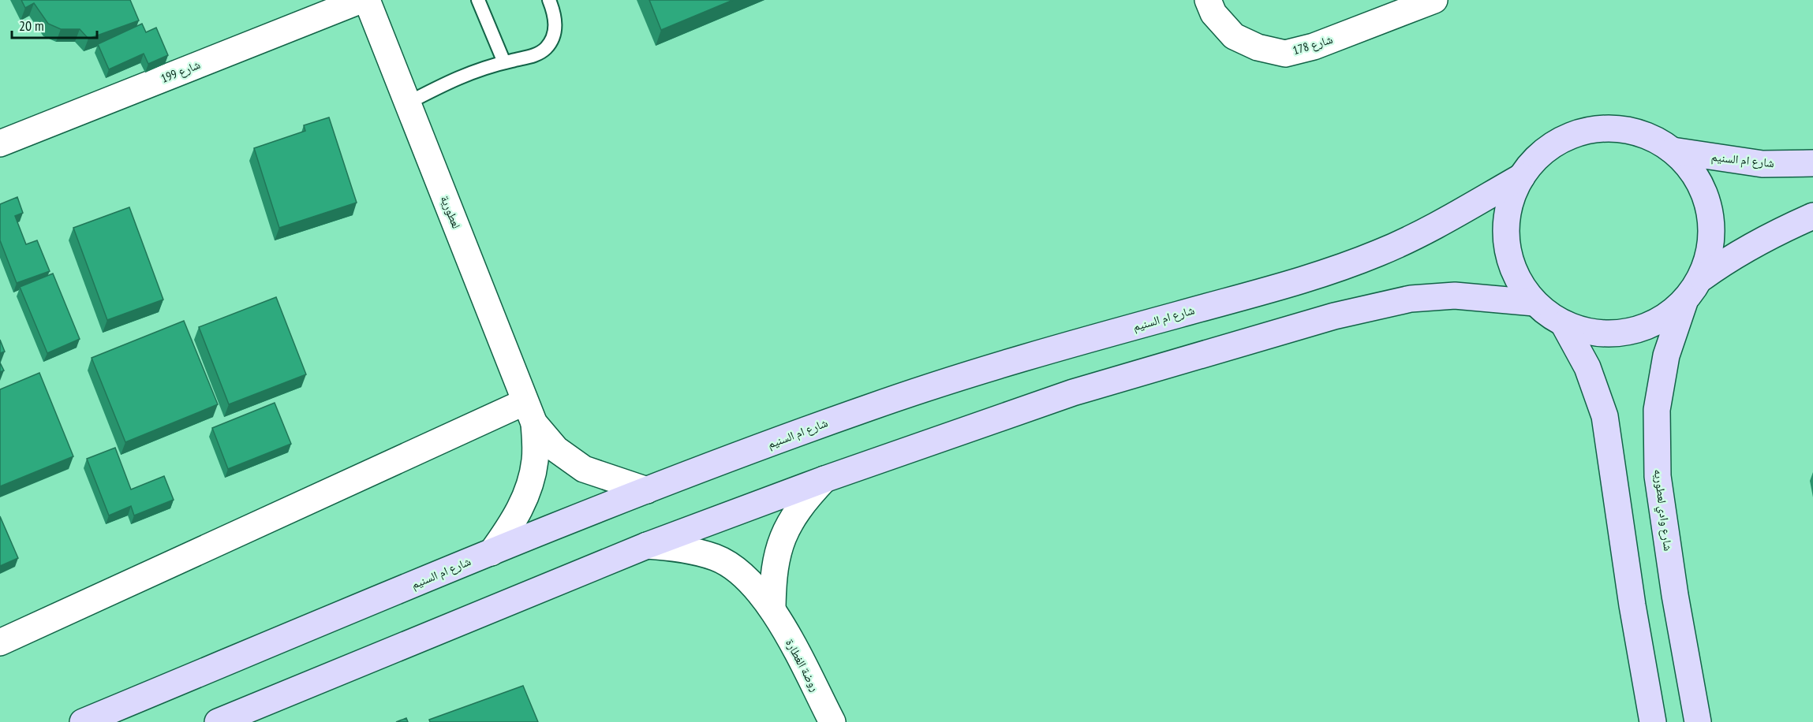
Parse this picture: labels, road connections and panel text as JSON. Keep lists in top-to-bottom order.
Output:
{
  "streets": {
    "main road": ["شارع ام السنيم", "شارع وادي لعطوريه"],
    "street": [
      "شارع 178",
      "شارع 199",
      "لعطورية",
      "روضة الغطارة"
    ]
  },
  "crossings": [
    ["شارع ام السنيم", "لعطورية"]
  ],
  "scale_bar": "20 m"
}
